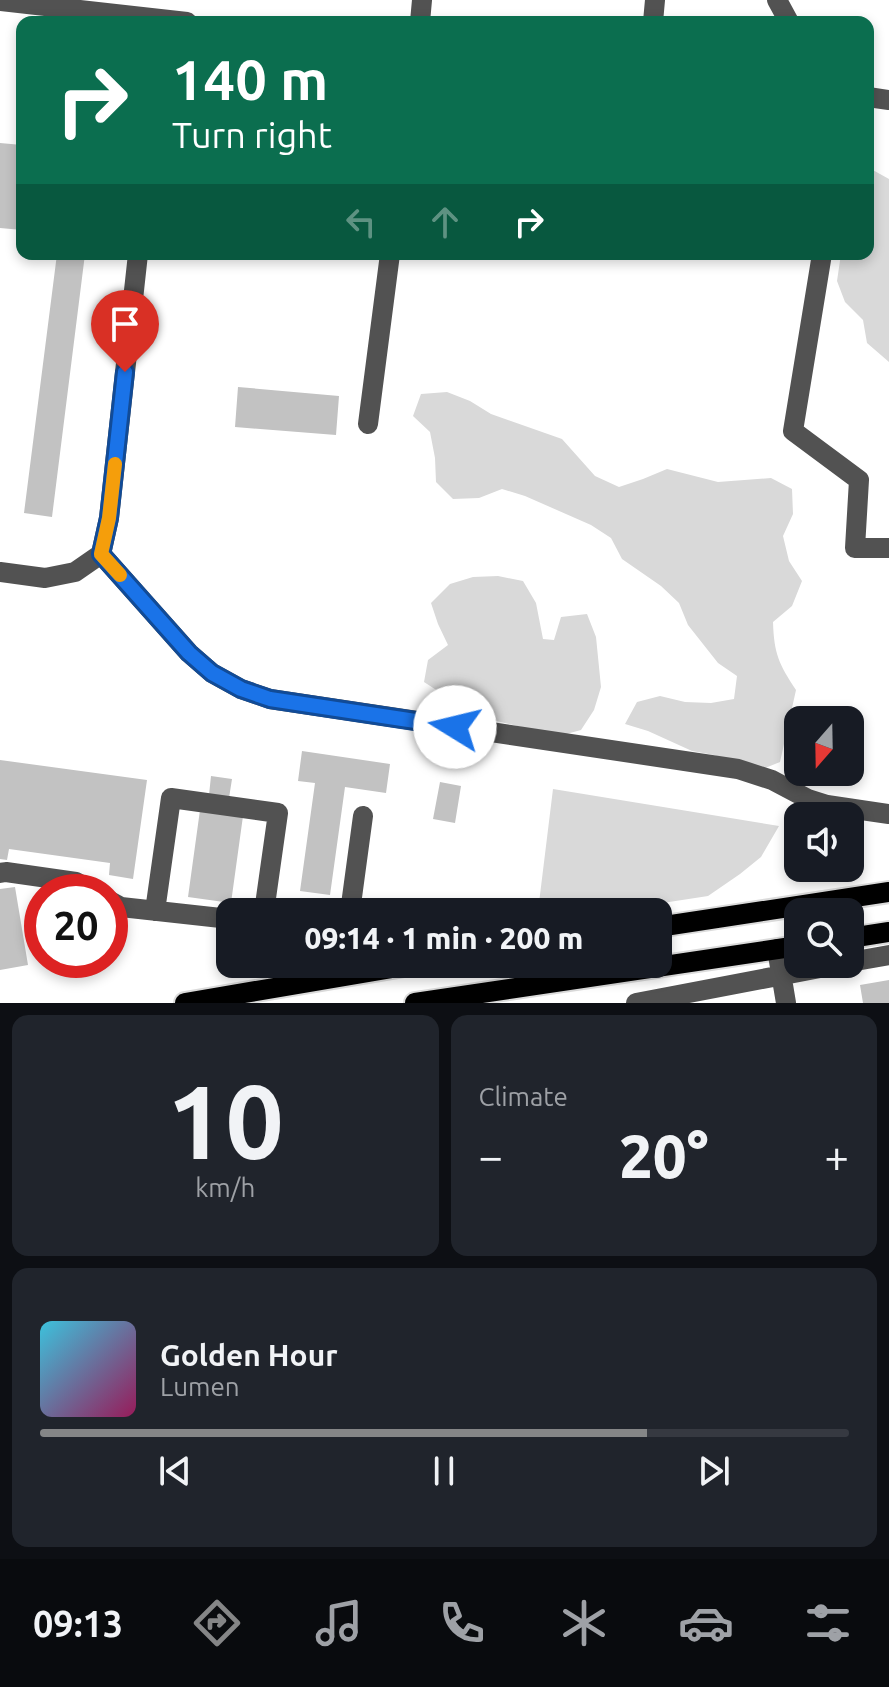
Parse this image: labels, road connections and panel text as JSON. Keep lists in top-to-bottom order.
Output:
{
  "north": "bottom",
  "page": {
    "turn": ["140 m", "Turn right"],
    "limit": "20",
    "trip": "09:14 · 1 min · 200 m",
    "tile": [
      ["10", "km/h"],
      "Climate"
    ],
    "heat": ["−", "20°", "+"],
    "song": ["Golden Hour", "Lumen"],
    "tabs": "09:13"
  }
}
